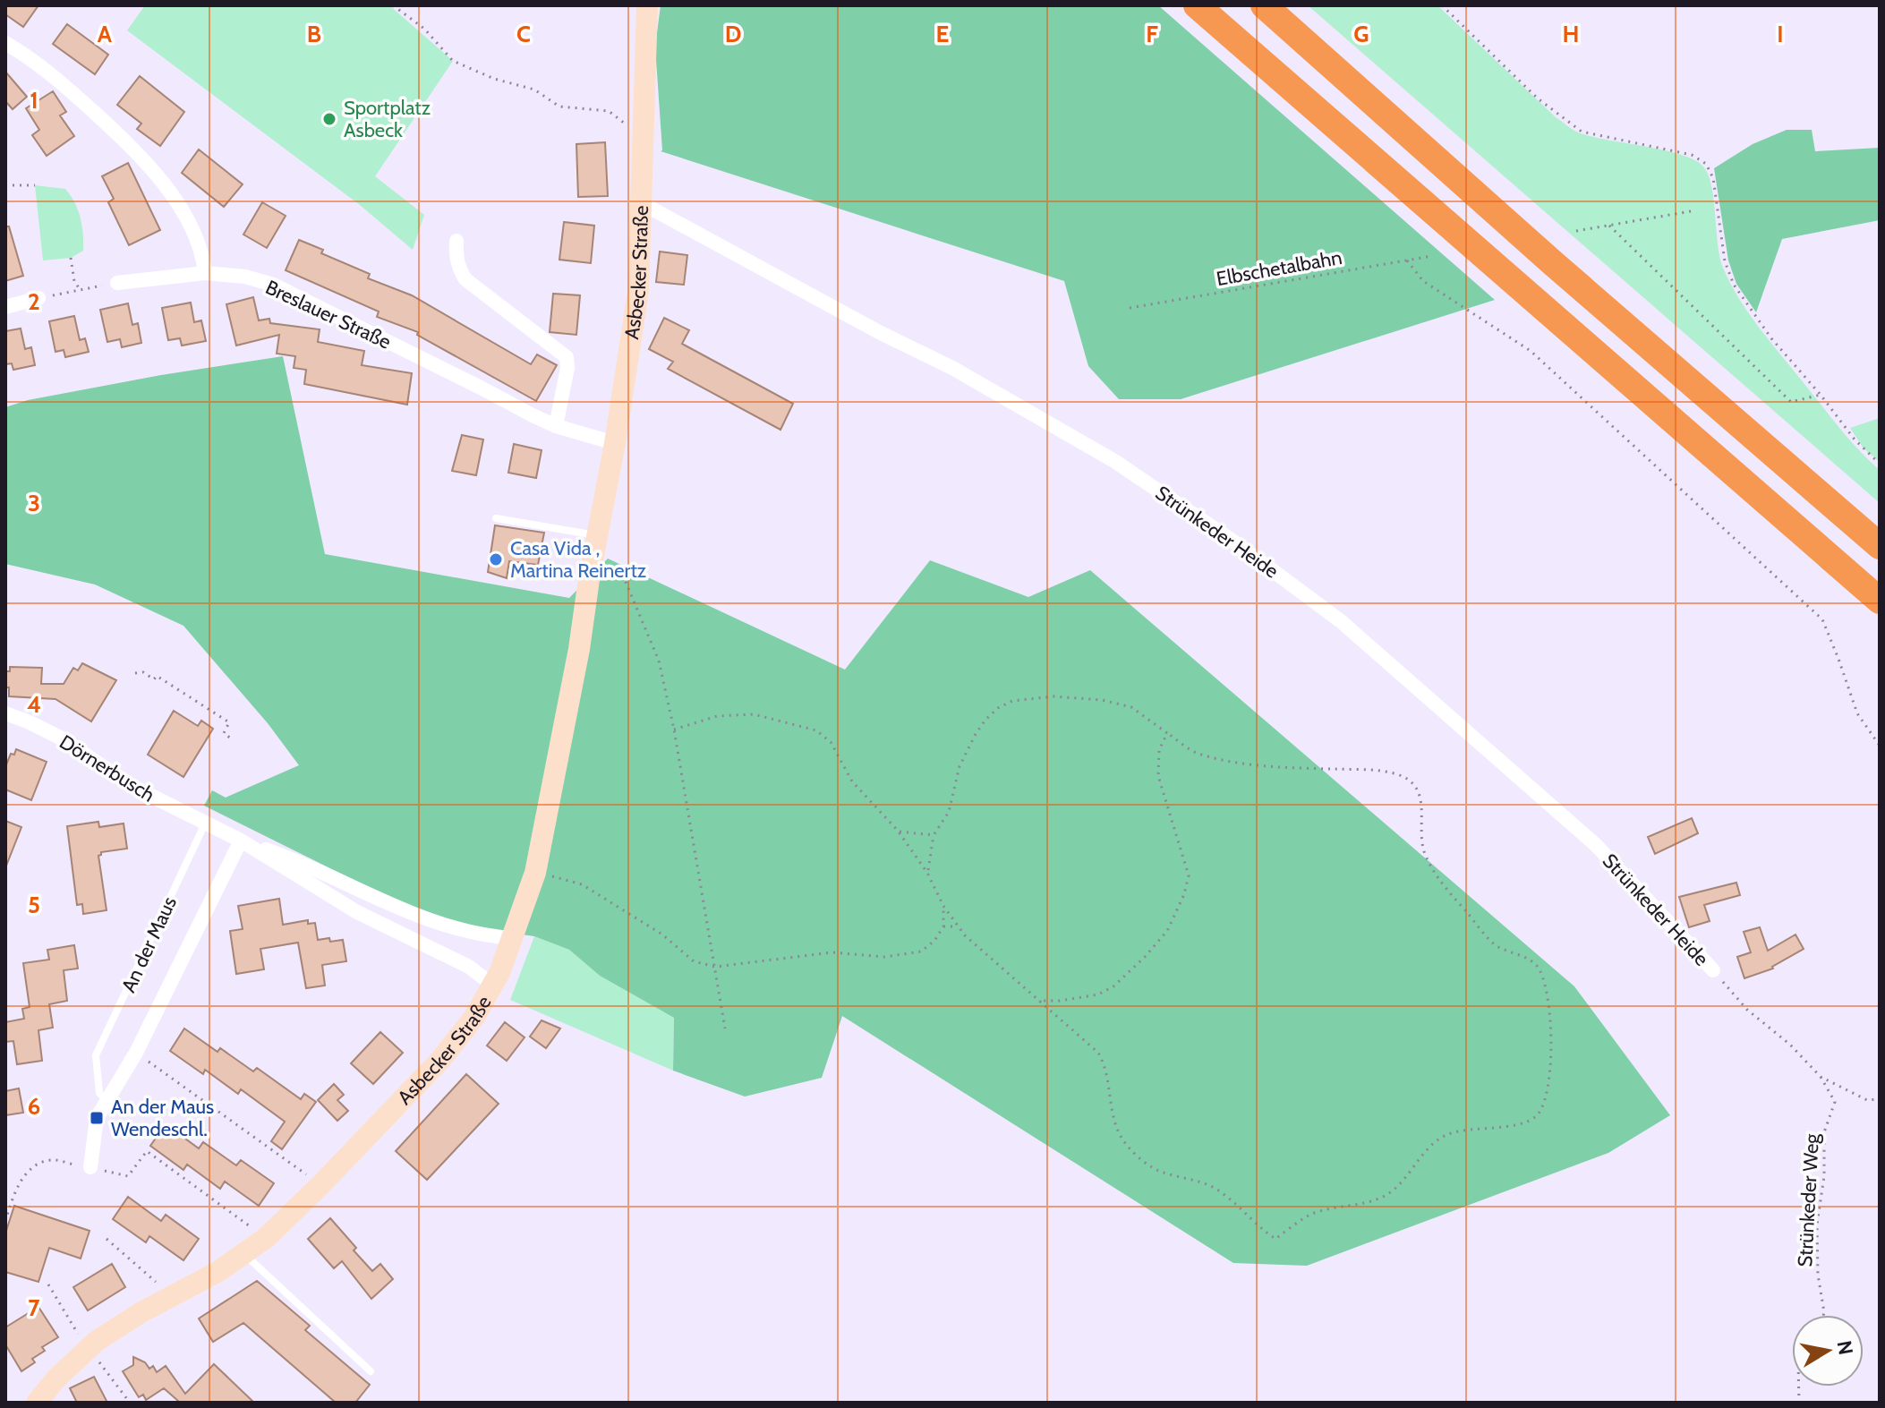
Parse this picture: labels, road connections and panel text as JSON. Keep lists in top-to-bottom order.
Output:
{
  "streets": {
    "main road": ["Asbecker Straße"],
    "street": [
      "Breslauer Straße",
      "Strünkeder Heide",
      "Dörnerbusch",
      "An der Maus"
    ],
    "path": ["Elbschetalbahn", "Strünkeder Weg"]
  },
  "crossings": [
    ["Asbecker Straße", "Breslauer Straße"],
    ["Asbecker Straße", "Strünkeder Heide"],
    ["Dörnerbusch", "An der Maus"]
  ],
  "places": {
    "other": ["Sportplatz Asbeck", "Casa Vida , Martina Reinertz"],
    "transit": ["An der Maus Wendeschl."]
  },
  "north": "right",
  "grid": {
    "columns": [
      "A",
      "B",
      "C",
      "D",
      "E",
      "F",
      "G",
      "H",
      "I"
    ],
    "rows": [
      "1",
      "2",
      "3",
      "4",
      "5",
      "6",
      "7"
    ]
  }
}
